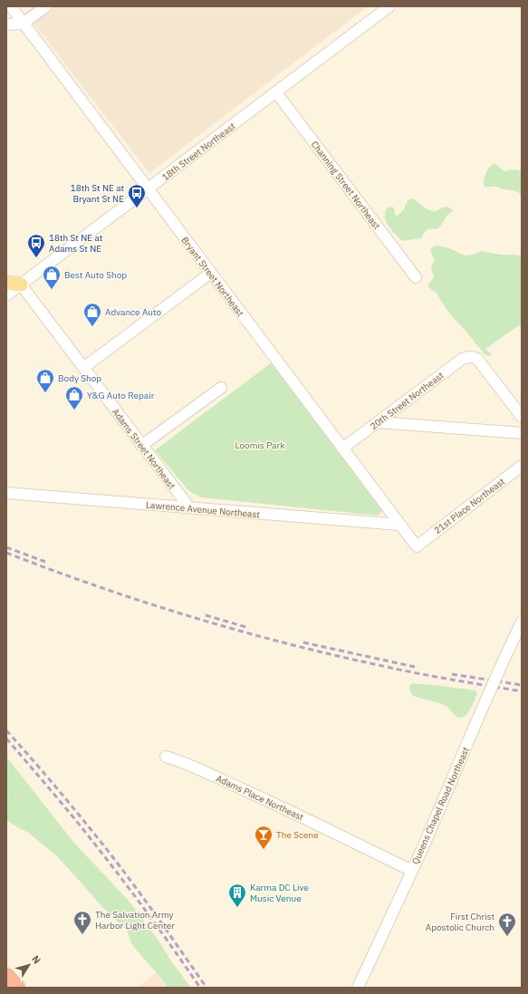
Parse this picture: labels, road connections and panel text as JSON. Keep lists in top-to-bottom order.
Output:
{
  "streets": {
    "street": [
      "18th Street Northeast",
      "Channing Street Northeast",
      "Bryant Street Northeast",
      "20th Street Northeast",
      "Adams Street Northeast",
      "21st Place Northeast",
      "Lawrence Avenue Northeast",
      "Adams Place Northeast",
      "Queens Chapel Road Northeast"
    ]
  },
  "crossings": [
    ["18th Street Northeast", "Channing Street Northeast"],
    ["18th Street Northeast", "Bryant Street Northeast"],
    ["18th Street Northeast", "Adams Street Northeast"],
    ["Bryant Street Northeast", "20th Street Northeast"],
    ["Bryant Street Northeast", "21st Place Northeast"],
    ["Bryant Street Northeast", "Lawrence Avenue Northeast"],
    ["Adams Street Northeast", "Lawrence Avenue Northeast"],
    ["Adams Place Northeast", "Queens Chapel Road Northeast"]
  ],
  "parks": ["Loomis Park"],
  "places": {
    "bus stop": ["18th St NE at Bryant St NE", "18th St NE at Adams St NE"],
    "shop": [
      "Best Auto Shop",
      "Advance Auto",
      "Body Shop",
      "Y&G Auto Repair"
    ],
    "bar": ["The Scene"],
    "building": ["Karma DC Live Music Venue"],
    "church": ["The Salvation Army Harbor Light Center", "First Christ Apostolic Church"]
  },
  "north": "top right"
}
